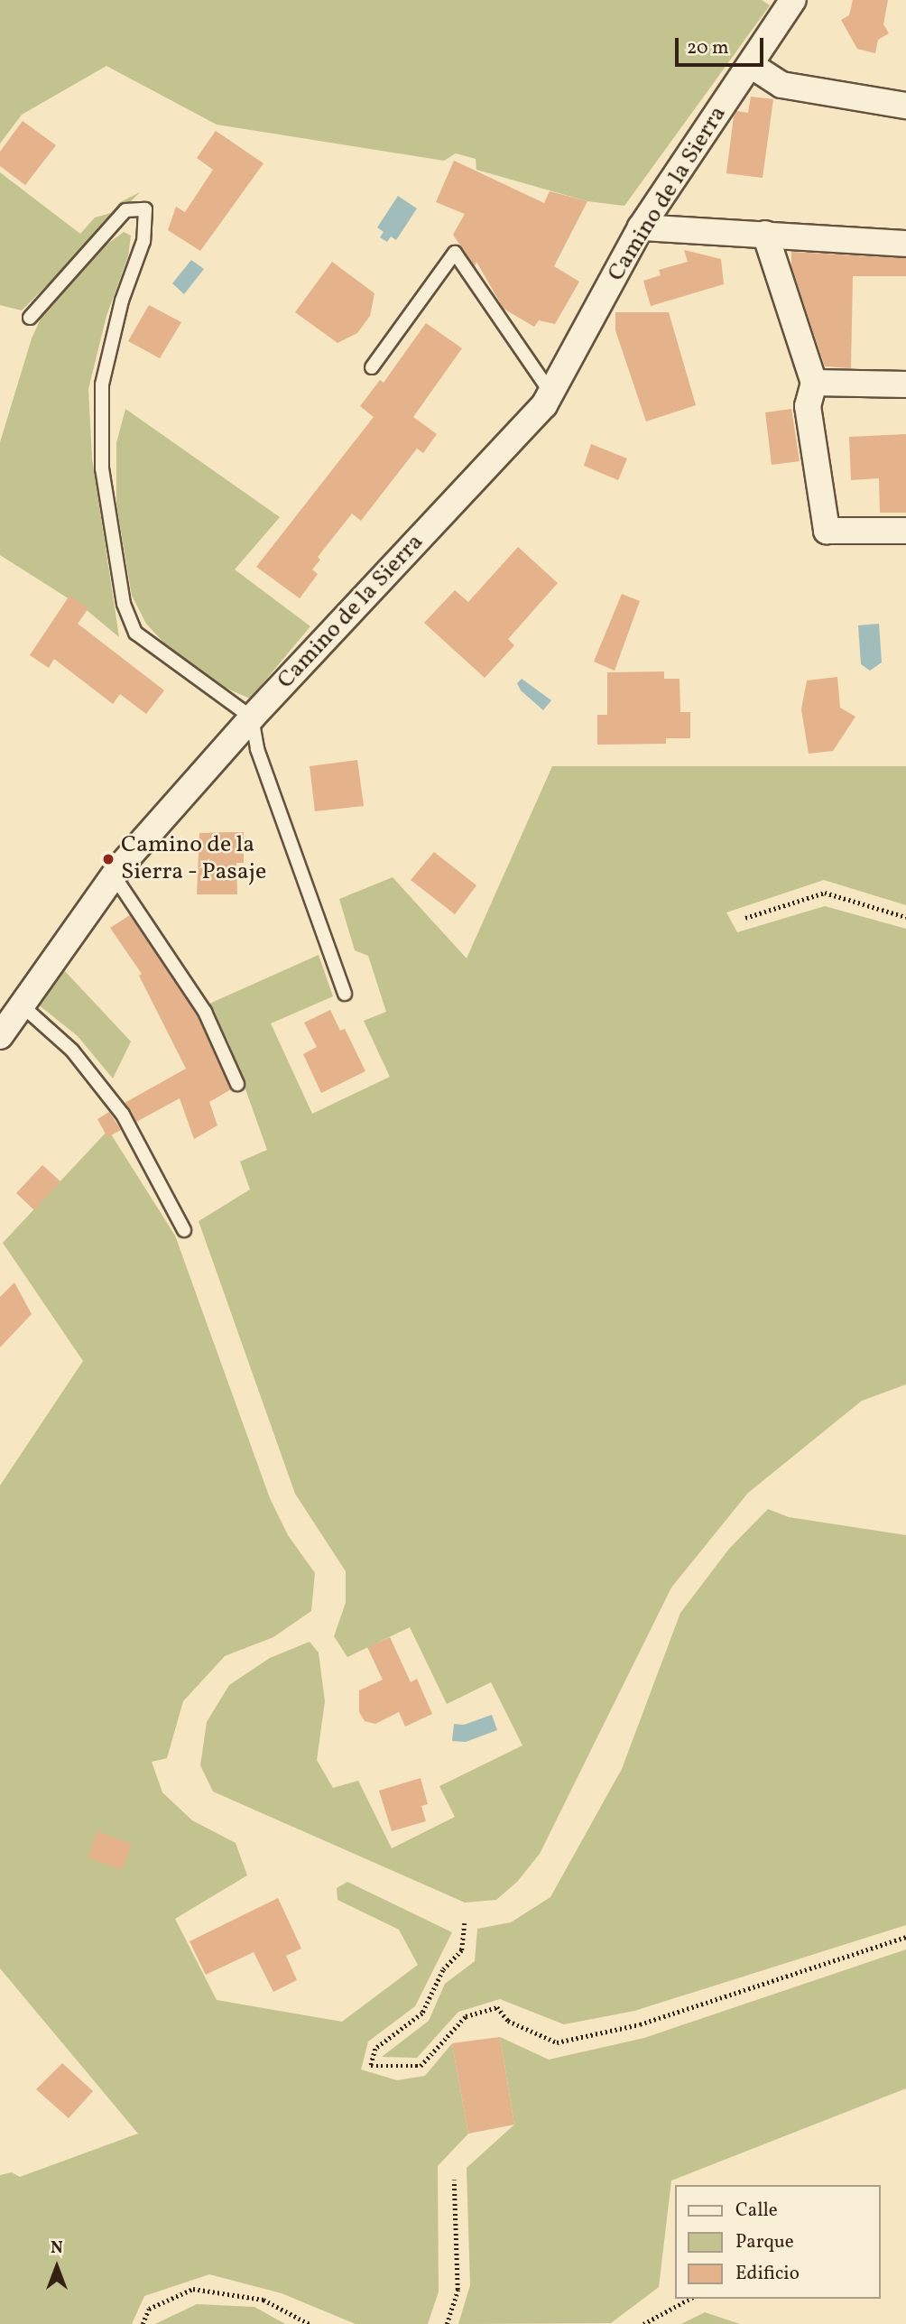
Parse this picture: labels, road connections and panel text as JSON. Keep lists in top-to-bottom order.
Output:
{
  "streets": {
    "street": ["Camino de la Sierra"]
  },
  "places": ["Camino de la Sierra - Pasaje"],
  "legend": ["Calle", "Parque", "Edificio"],
  "scale_bar": "20 m",
  "north": "top"
}
